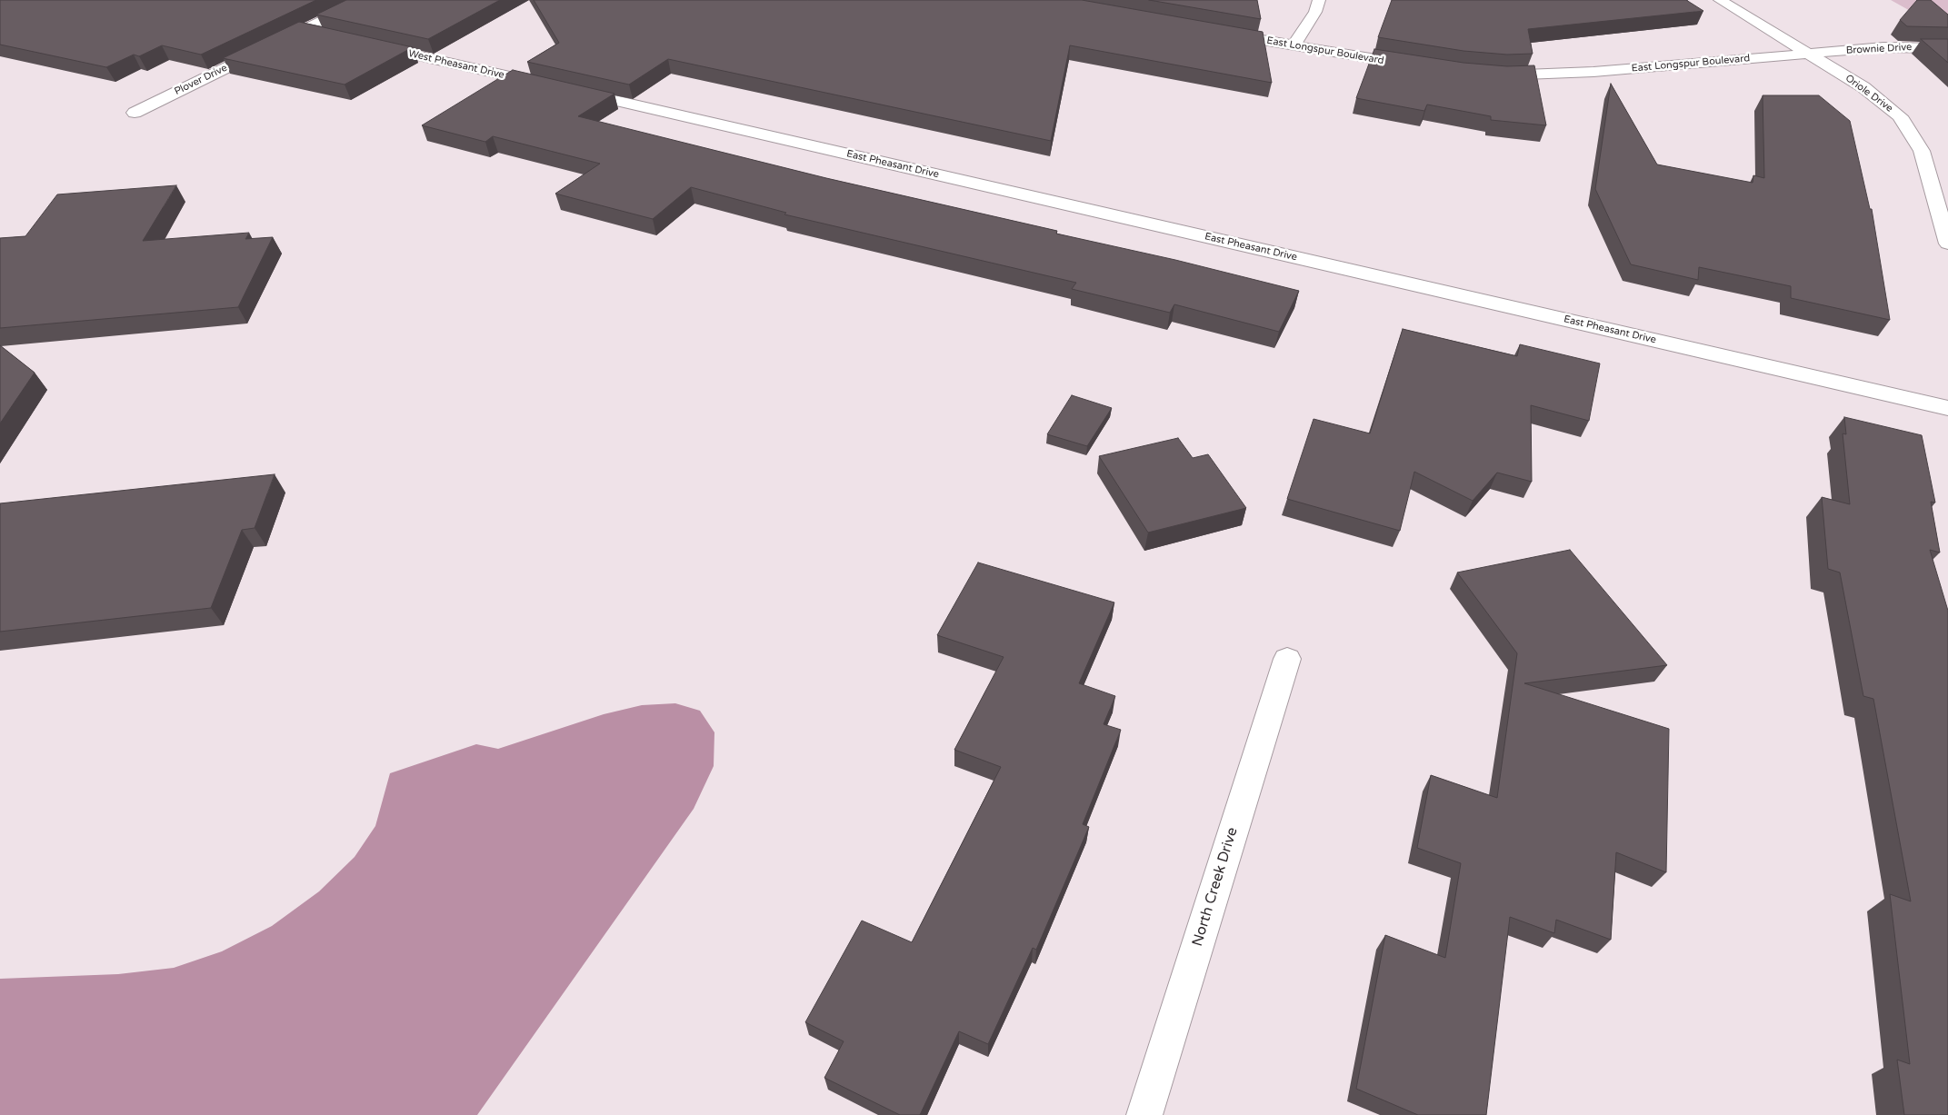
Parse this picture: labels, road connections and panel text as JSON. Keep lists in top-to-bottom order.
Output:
{
  "streets": {
    "street": [
      "Brownie Drive",
      "East Longspur Boulevard",
      "West Pheasant Drive",
      "Plover Drive",
      "Oriole Drive",
      "East Pheasant Drive",
      "North Creek Drive"
    ]
  },
  "crossings": [
    ["Brownie Drive", "East Longspur Boulevard"],
    ["Brownie Drive", "Oriole Drive"],
    ["East Longspur Boulevard", "Oriole Drive"],
    ["West Pheasant Drive", "East Pheasant Drive"]
  ]
}
